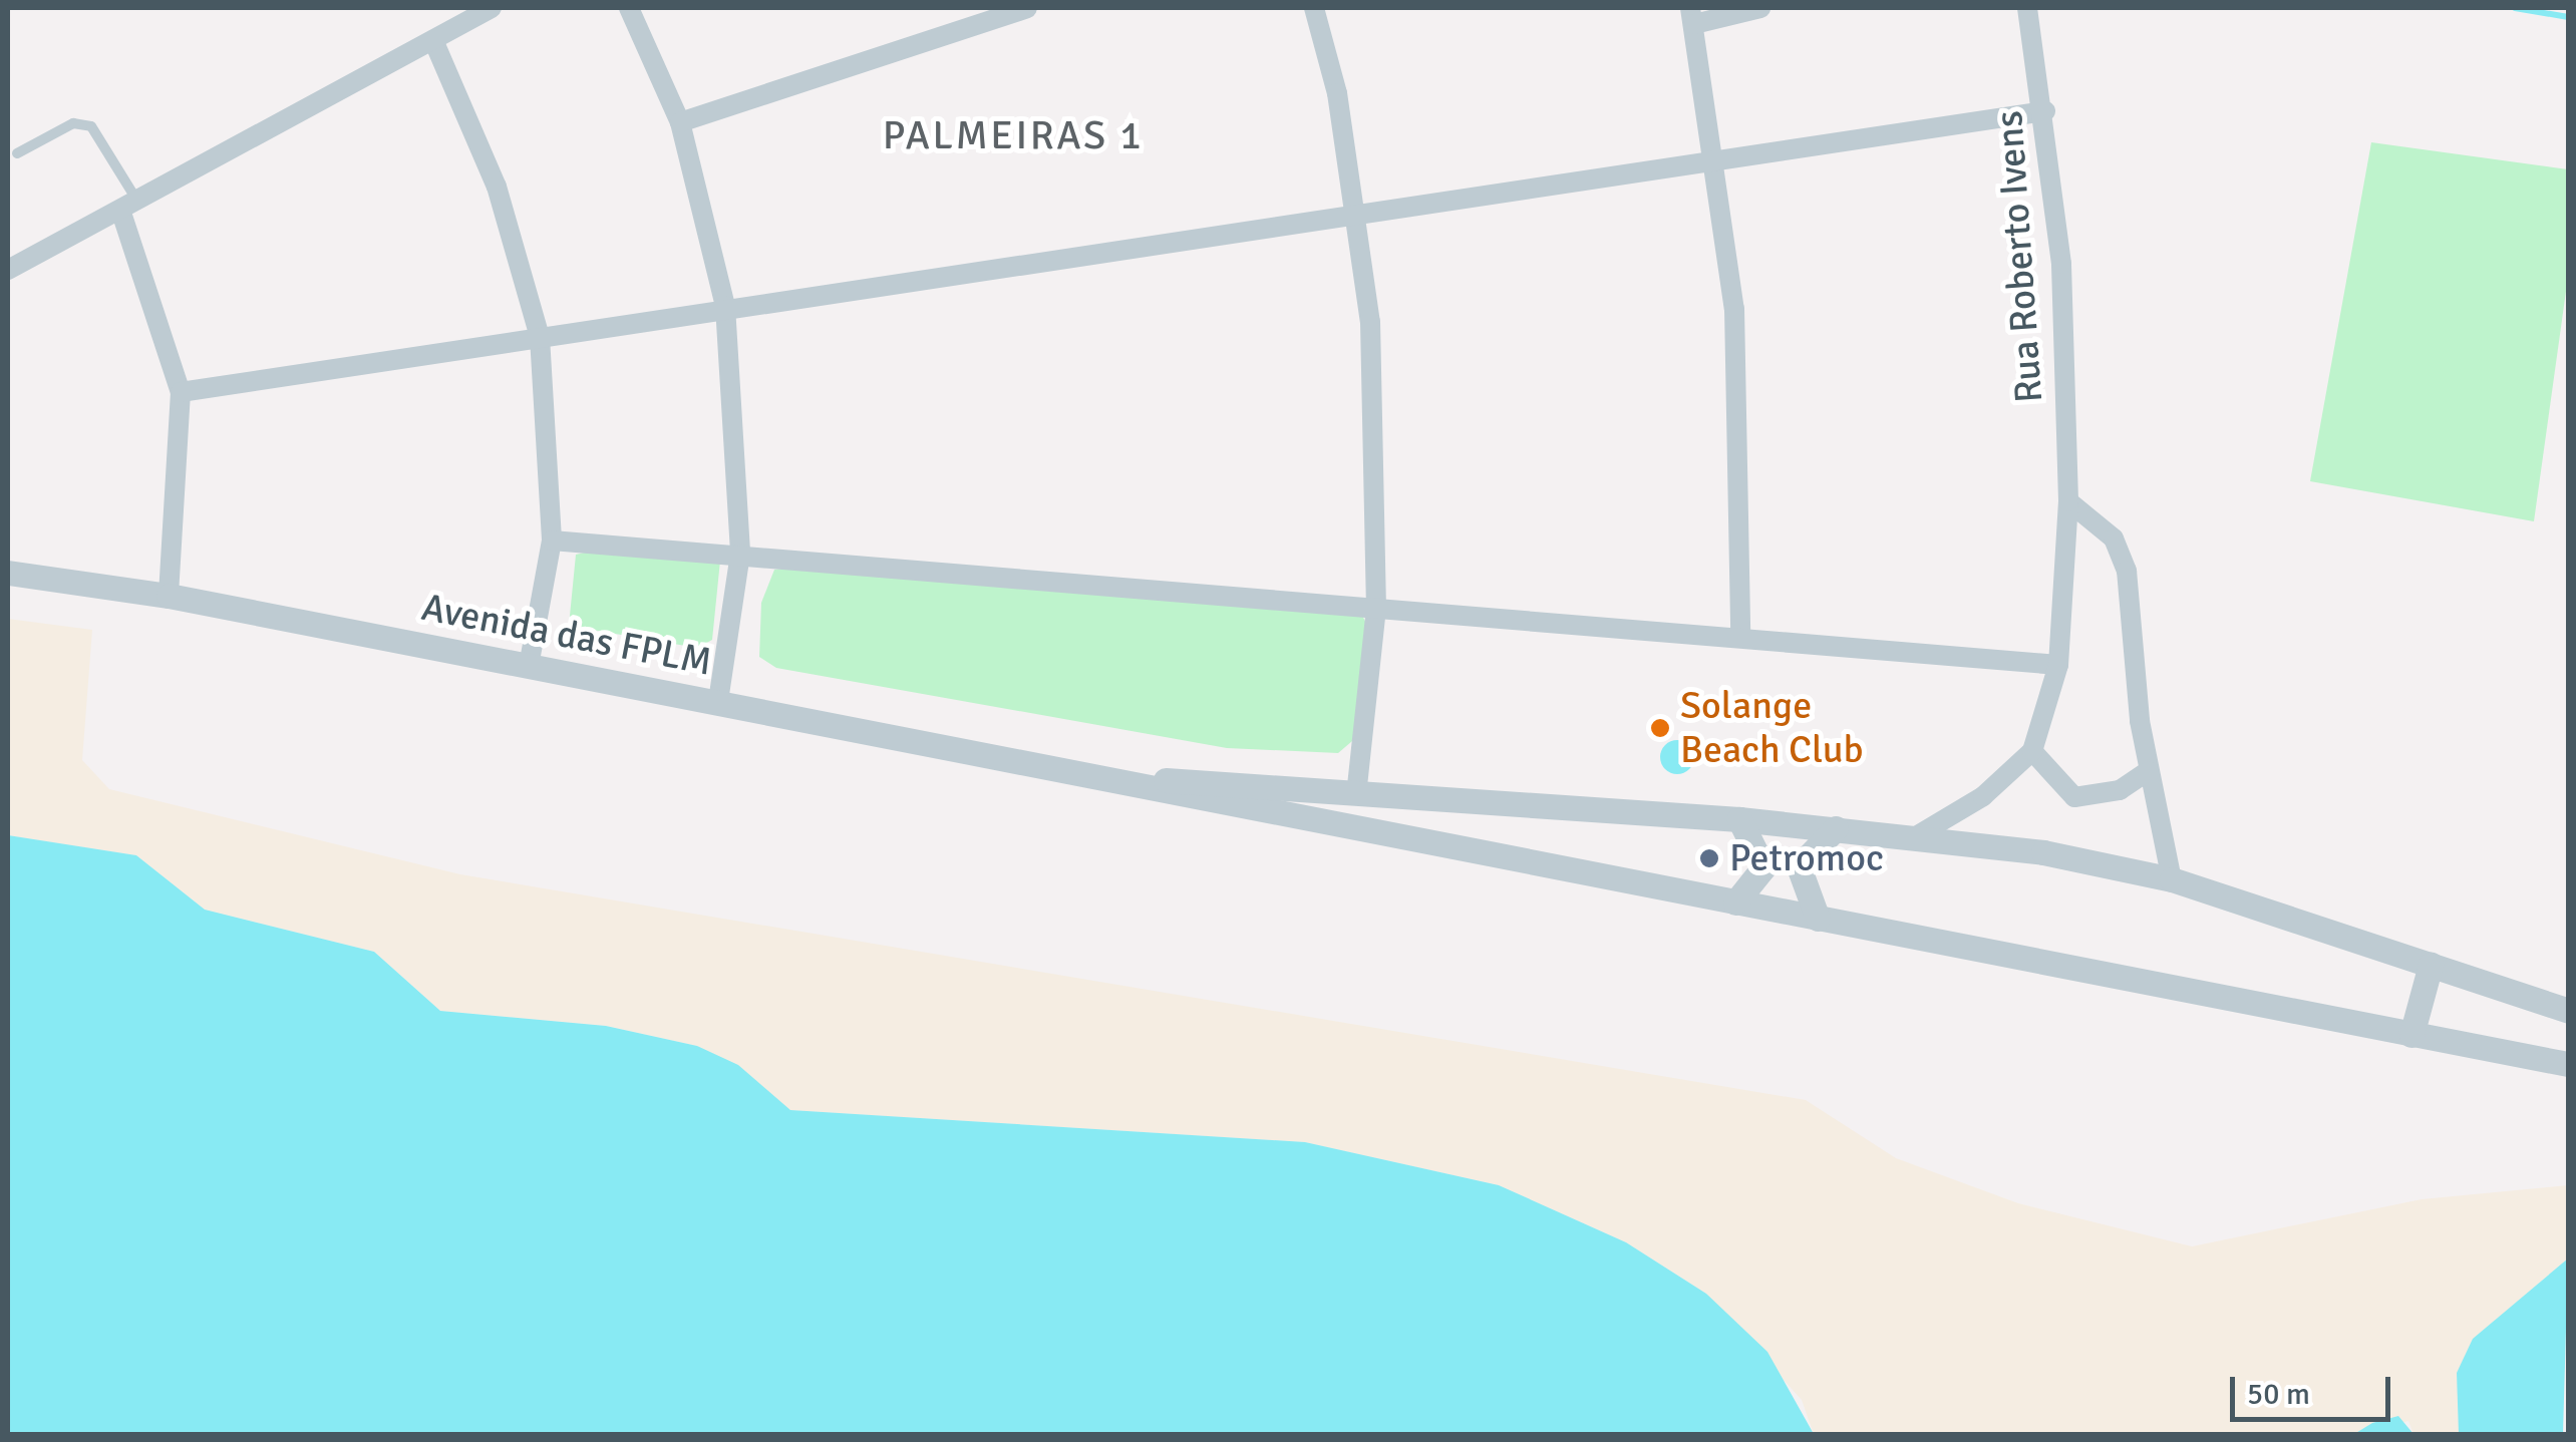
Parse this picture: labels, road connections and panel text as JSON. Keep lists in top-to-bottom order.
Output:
{
  "streets": {
    "street": ["Rua Roberto Ivens", "Avenida das FPLM"]
  },
  "districts": ["PALMEIRAS 1"],
  "places": ["Solange Beach Club", "Petromoc"],
  "scale_bar": "50 m"
}
